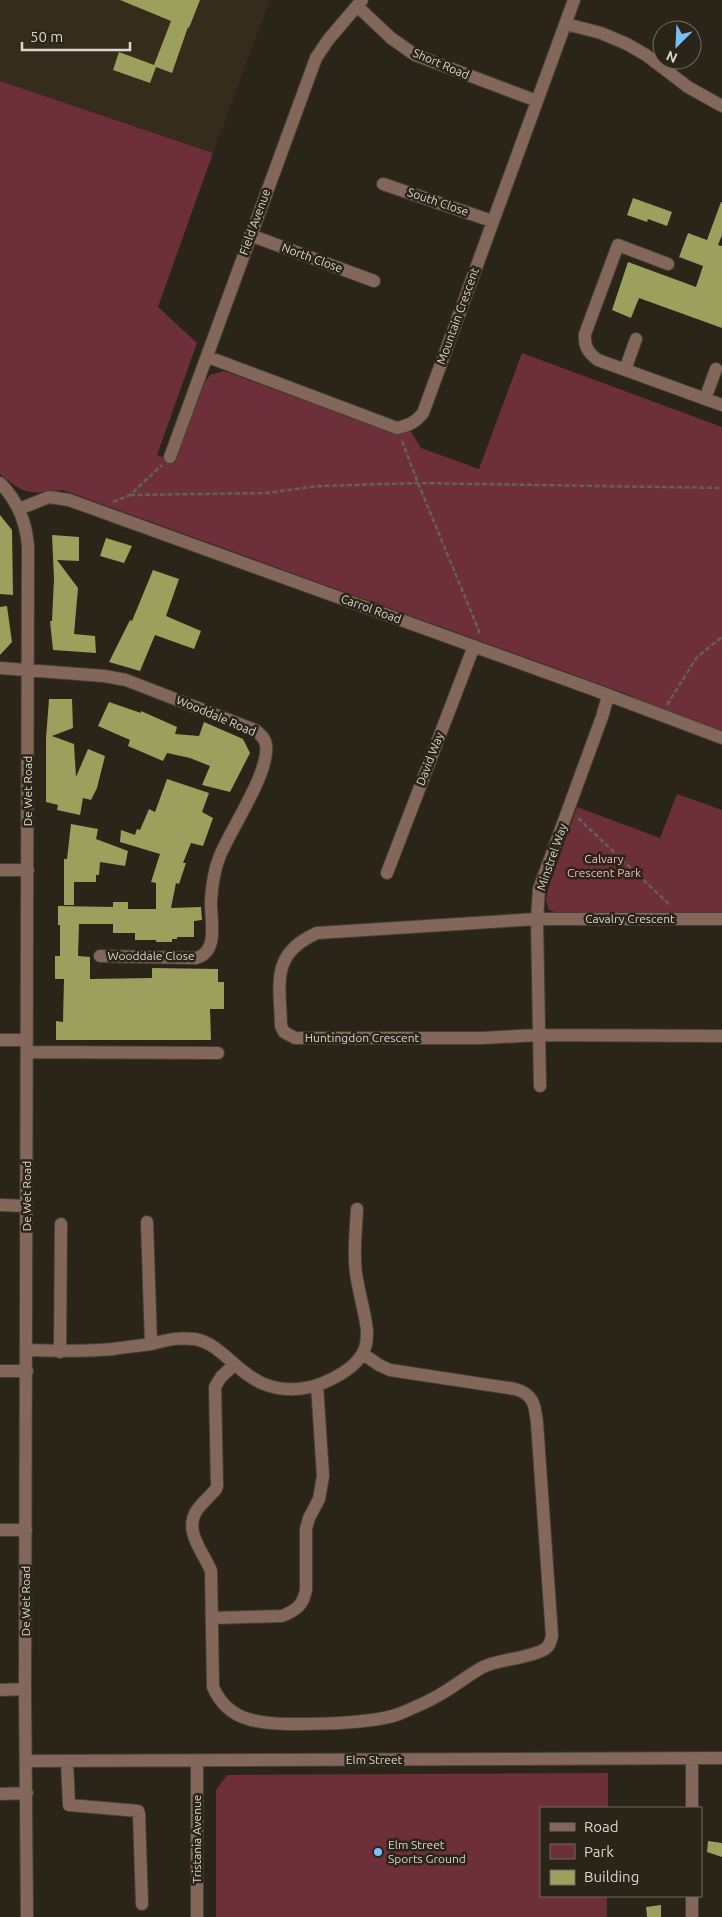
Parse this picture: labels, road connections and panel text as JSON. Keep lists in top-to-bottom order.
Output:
{
  "streets": {
    "street": [
      "Short Road",
      "South Close",
      "Field Avenue",
      "North Close",
      "Mountain Crescent",
      "Carrol Road",
      "Wooddale Road",
      "David Way",
      "De Wet Road",
      "Minstrel Way",
      "Cavalry Crescent",
      "Wooddale Close",
      "Huntingdon Crescent",
      "Elm Street",
      "Tristania Avenue"
    ]
  },
  "crossings": [
    ["Short Road", "Field Avenue"],
    ["Short Road", "Mountain Crescent"],
    ["South Close", "Mountain Crescent"],
    ["Field Avenue", "North Close"],
    ["Carrol Road", "David Way"],
    ["Carrol Road", "De Wet Road"],
    ["Carrol Road", "Minstrel Way"],
    ["Wooddale Road", "De Wet Road"],
    ["Wooddale Road", "Wooddale Close"],
    ["De Wet Road", "Elm Street"],
    ["Minstrel Way", "Cavalry Crescent"],
    ["Minstrel Way", "Huntingdon Crescent"],
    ["Cavalry Crescent", "Huntingdon Crescent"],
    ["Elm Street", "Tristania Avenue"]
  ],
  "parks": ["Calvary Crescent Park"],
  "places": ["Elm Street Sports Ground"],
  "legend": ["Road", "Park", "Building"],
  "scale_bar": "50 m",
  "north": "bottom left"
}
